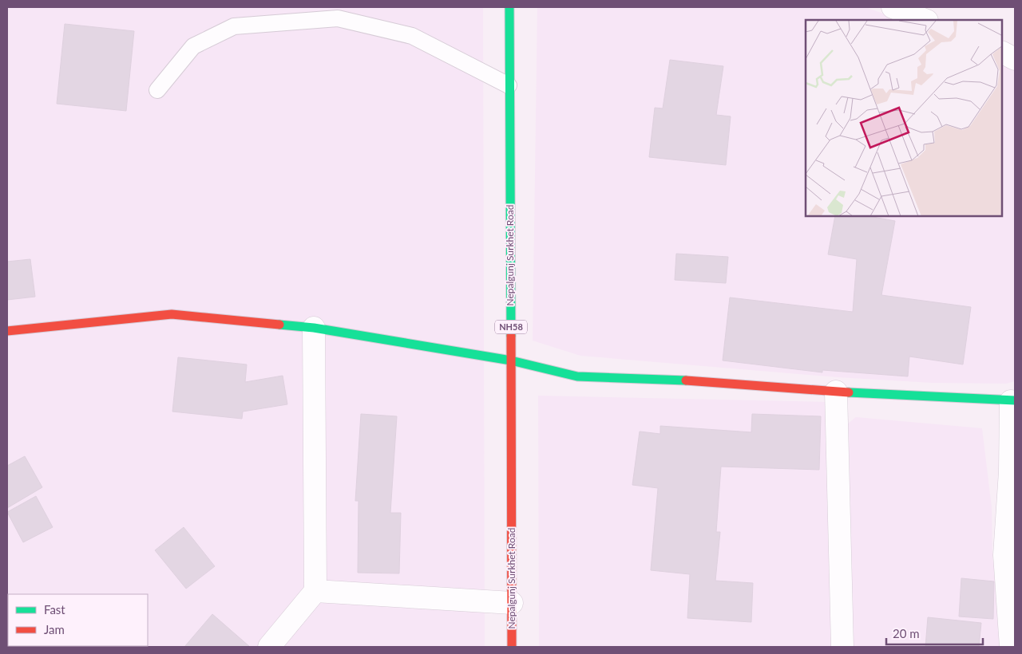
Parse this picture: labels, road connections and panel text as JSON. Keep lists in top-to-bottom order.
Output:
{
  "streets": {
    "street": ["Nepalgunj Surkhet Road", "NH58"]
  },
  "legend": ["Fast", "Jam"],
  "scale_bar": "20 m"
}
